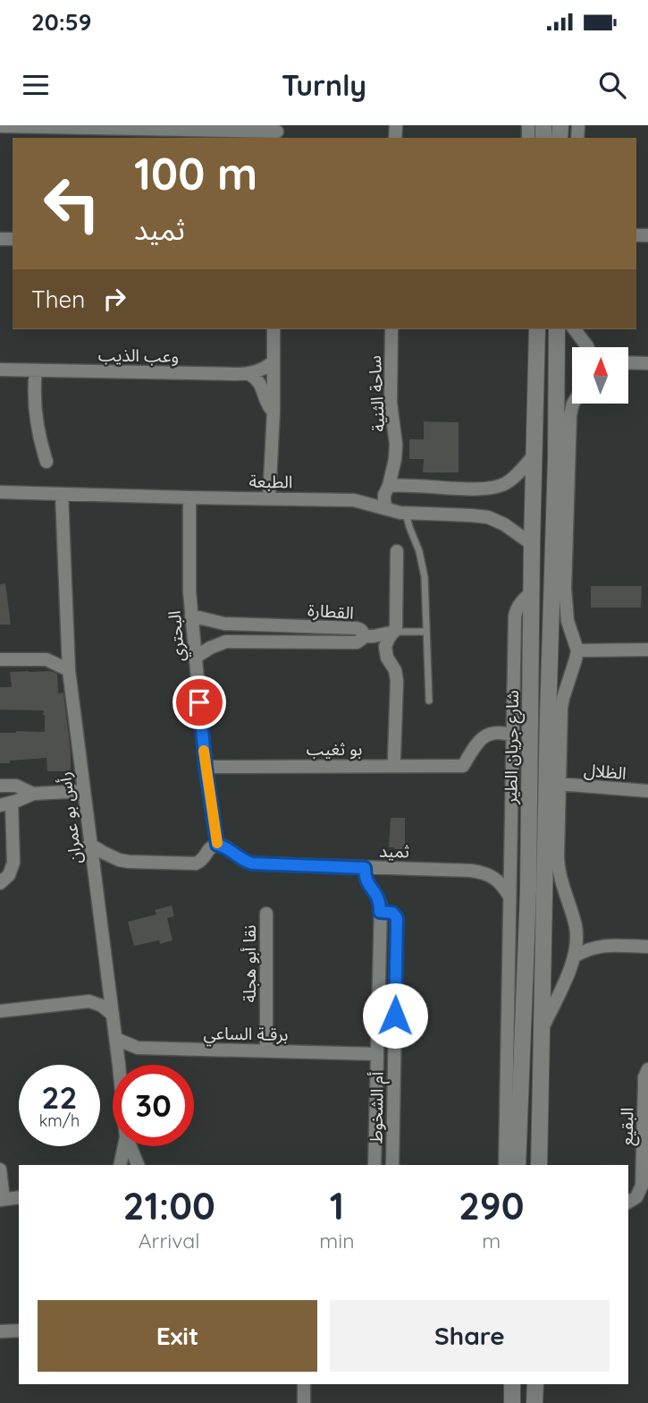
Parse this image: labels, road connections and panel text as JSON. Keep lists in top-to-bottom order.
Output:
{
  "streets": {
    "street": [
      "وعب الذيب",
      "ساحة الثنية",
      "الطبعة",
      "القطارة",
      "البحتري",
      "شارع جريان الطير",
      "بو ثغيب",
      "الظلال",
      "رأس بو عمران",
      "ثميد",
      "نقا أبو هجلة",
      "برقـة الساعي",
      "أم الشخوط",
      "البقيع"
    ]
  },
  "crossings": [
    ["ساحة الثنية", "الطبعة"],
    ["الطبعة", "البحتري"],
    ["الطبعة", "شارع جريان الطير"],
    ["الطبعة", "رأس بو عمران"],
    ["القطارة", "البحتري"],
    ["البحتري", "بو ثغيب"],
    ["البحتري", "ثميد"],
    ["شارع جريان الطير", "الظلال"],
    ["رأس بو عمران", "برقـة الساعي"],
    ["ثميد", "أم الشخوط"],
    ["نقا أبو هجلة", "برقـة الساعي"],
    ["برقـة الساعي", "أم الشخوط"]
  ],
  "north": "top",
  "page": {
    "status": "20:59",
    "header": "Turnly",
    "turn": ["100 m", "ثميد"],
    "then": "Then",
    "speed": "22 km/h",
    "limit": "30",
    "eta": [
      "21:00",
      "Arrival",
      "1",
      "min",
      "290",
      "m"
    ],
    "buttons": ["Exit", "Share"]
  }
}
